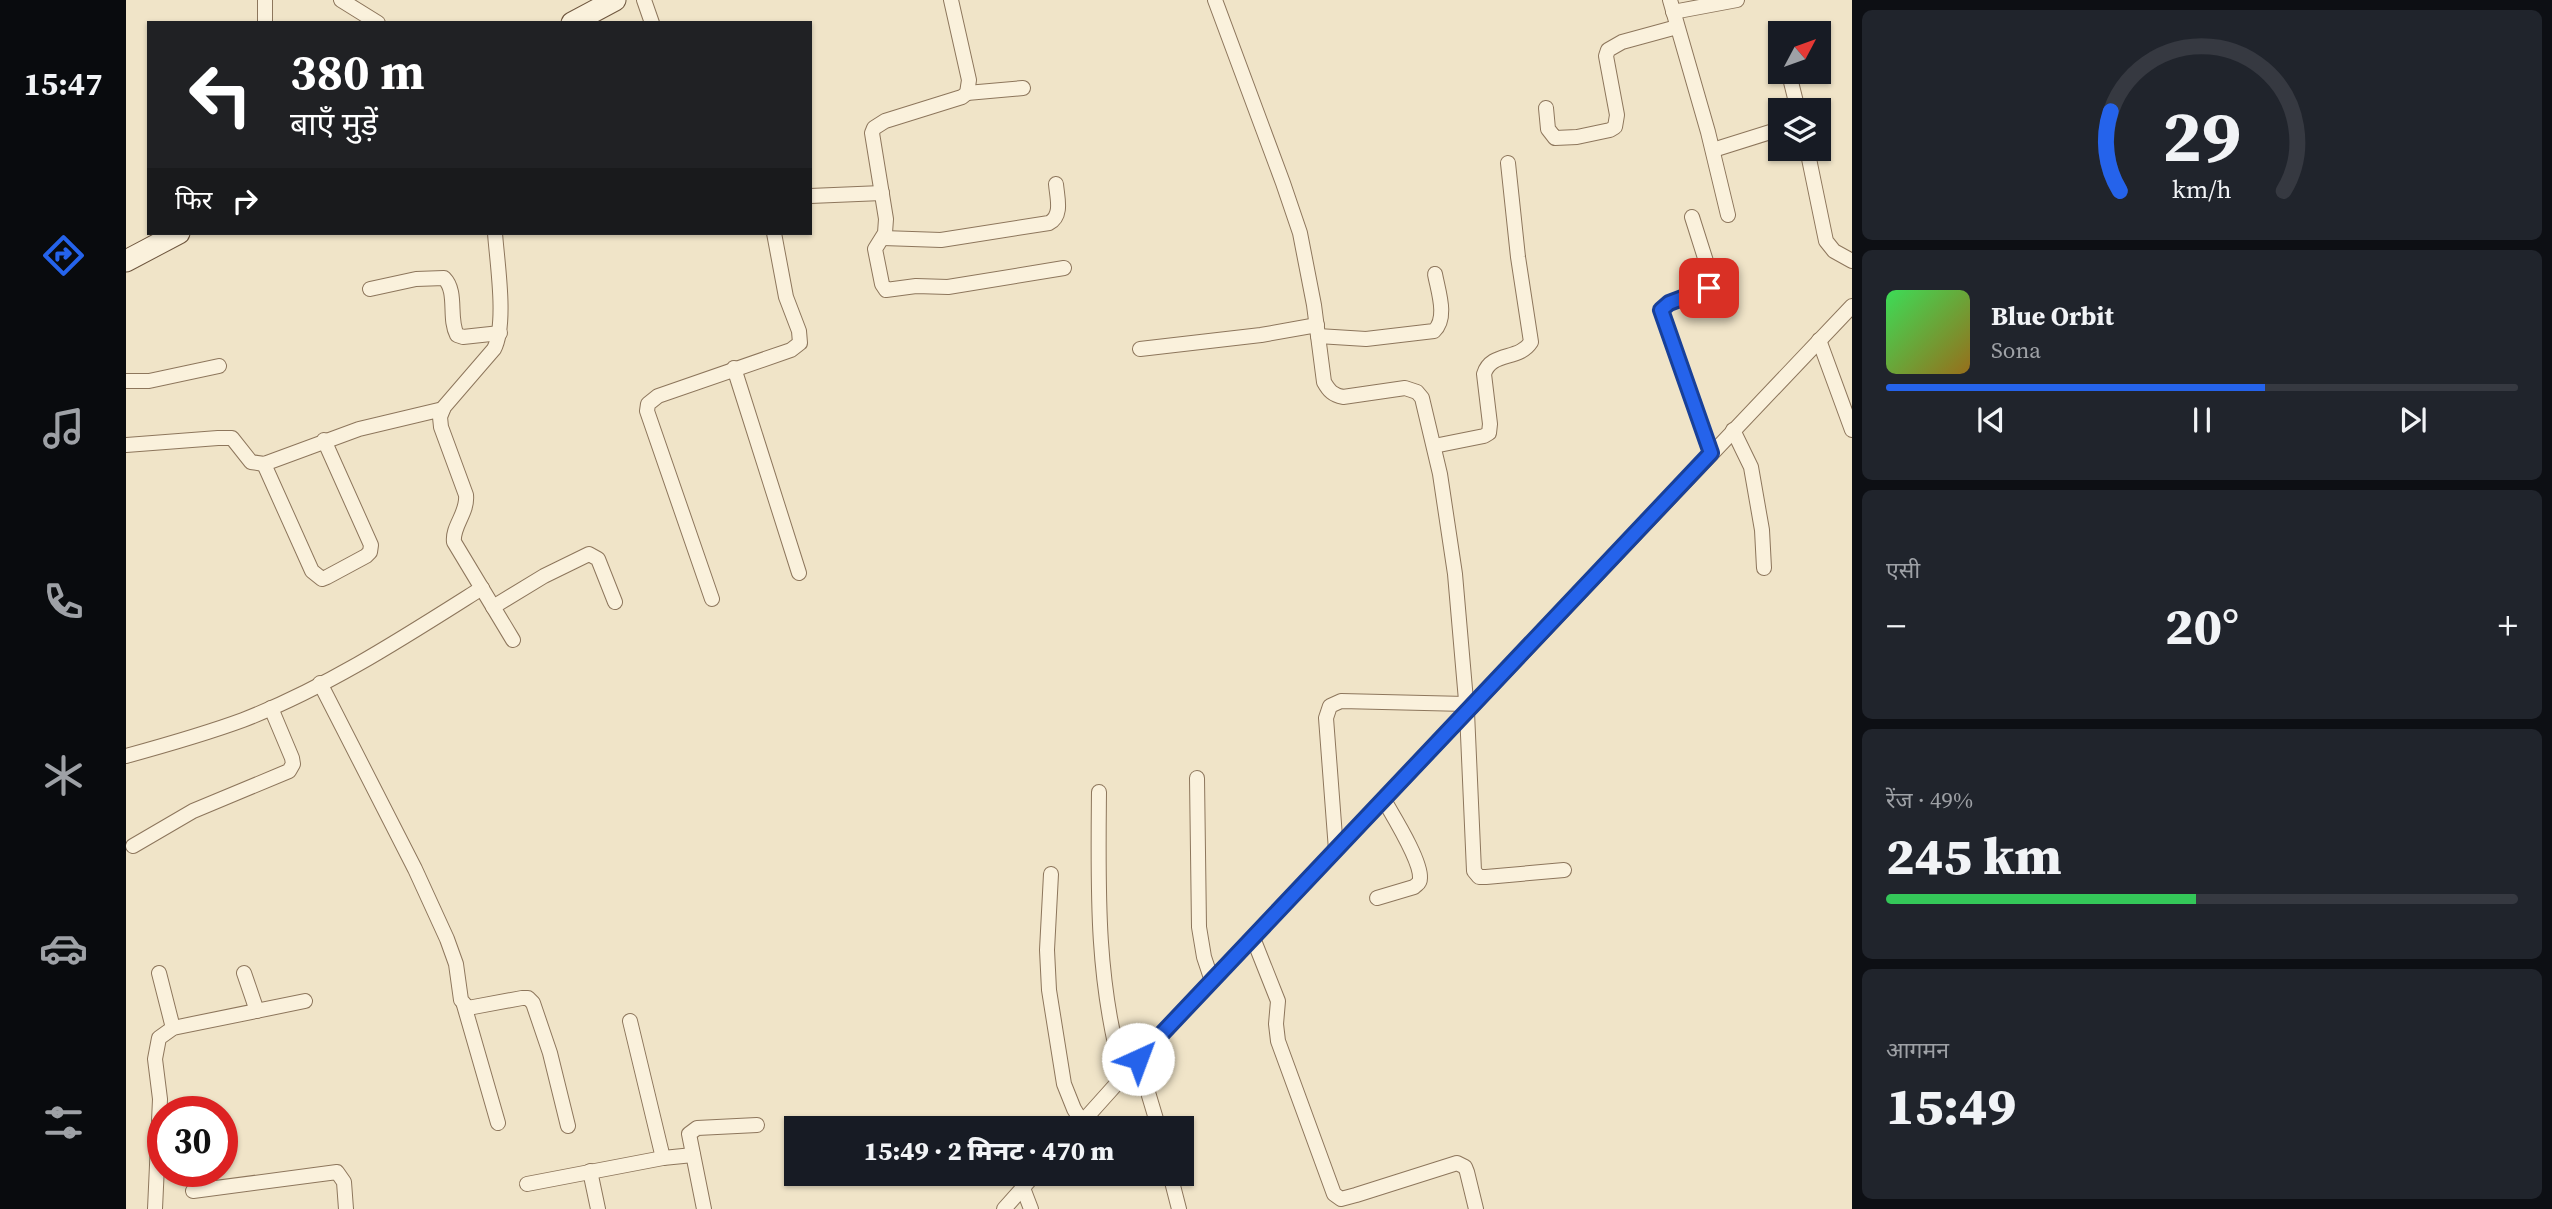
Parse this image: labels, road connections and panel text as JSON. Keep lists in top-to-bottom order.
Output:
{
  "north": "top right",
  "page": {
    "tabs": "15:47",
    "turn": ["380 m", "बाएँ मुड़ें"],
    "then": "फिर",
    "song": ["Blue Orbit", "Sona"],
    "tile": [
      "एसी",
      ["रेंज · 49%", "245 km"],
      ["आगमन", "15:49"]
    ],
    "heat": ["−", "20°", "+"],
    "limit": "30",
    "trip": "15:49 · 2 मिनट · 470 m",
    "gauge": ["29", "km/h"]
  }
}
